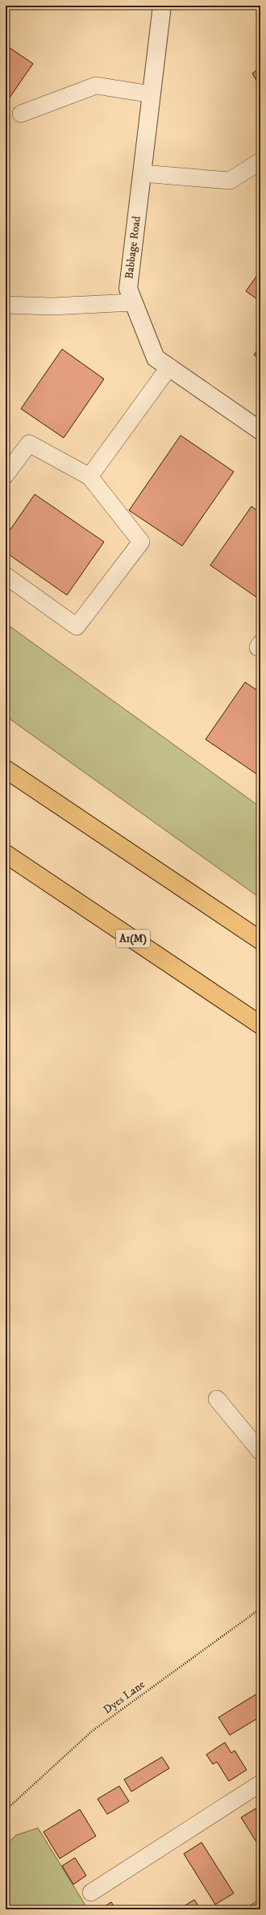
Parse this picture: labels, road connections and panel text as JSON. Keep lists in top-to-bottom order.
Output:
{
  "streets": {
    "highway": ["A1(M)"],
    "street": ["Babbage Road"],
    "path": ["Dyes Lane"]
  }
}
